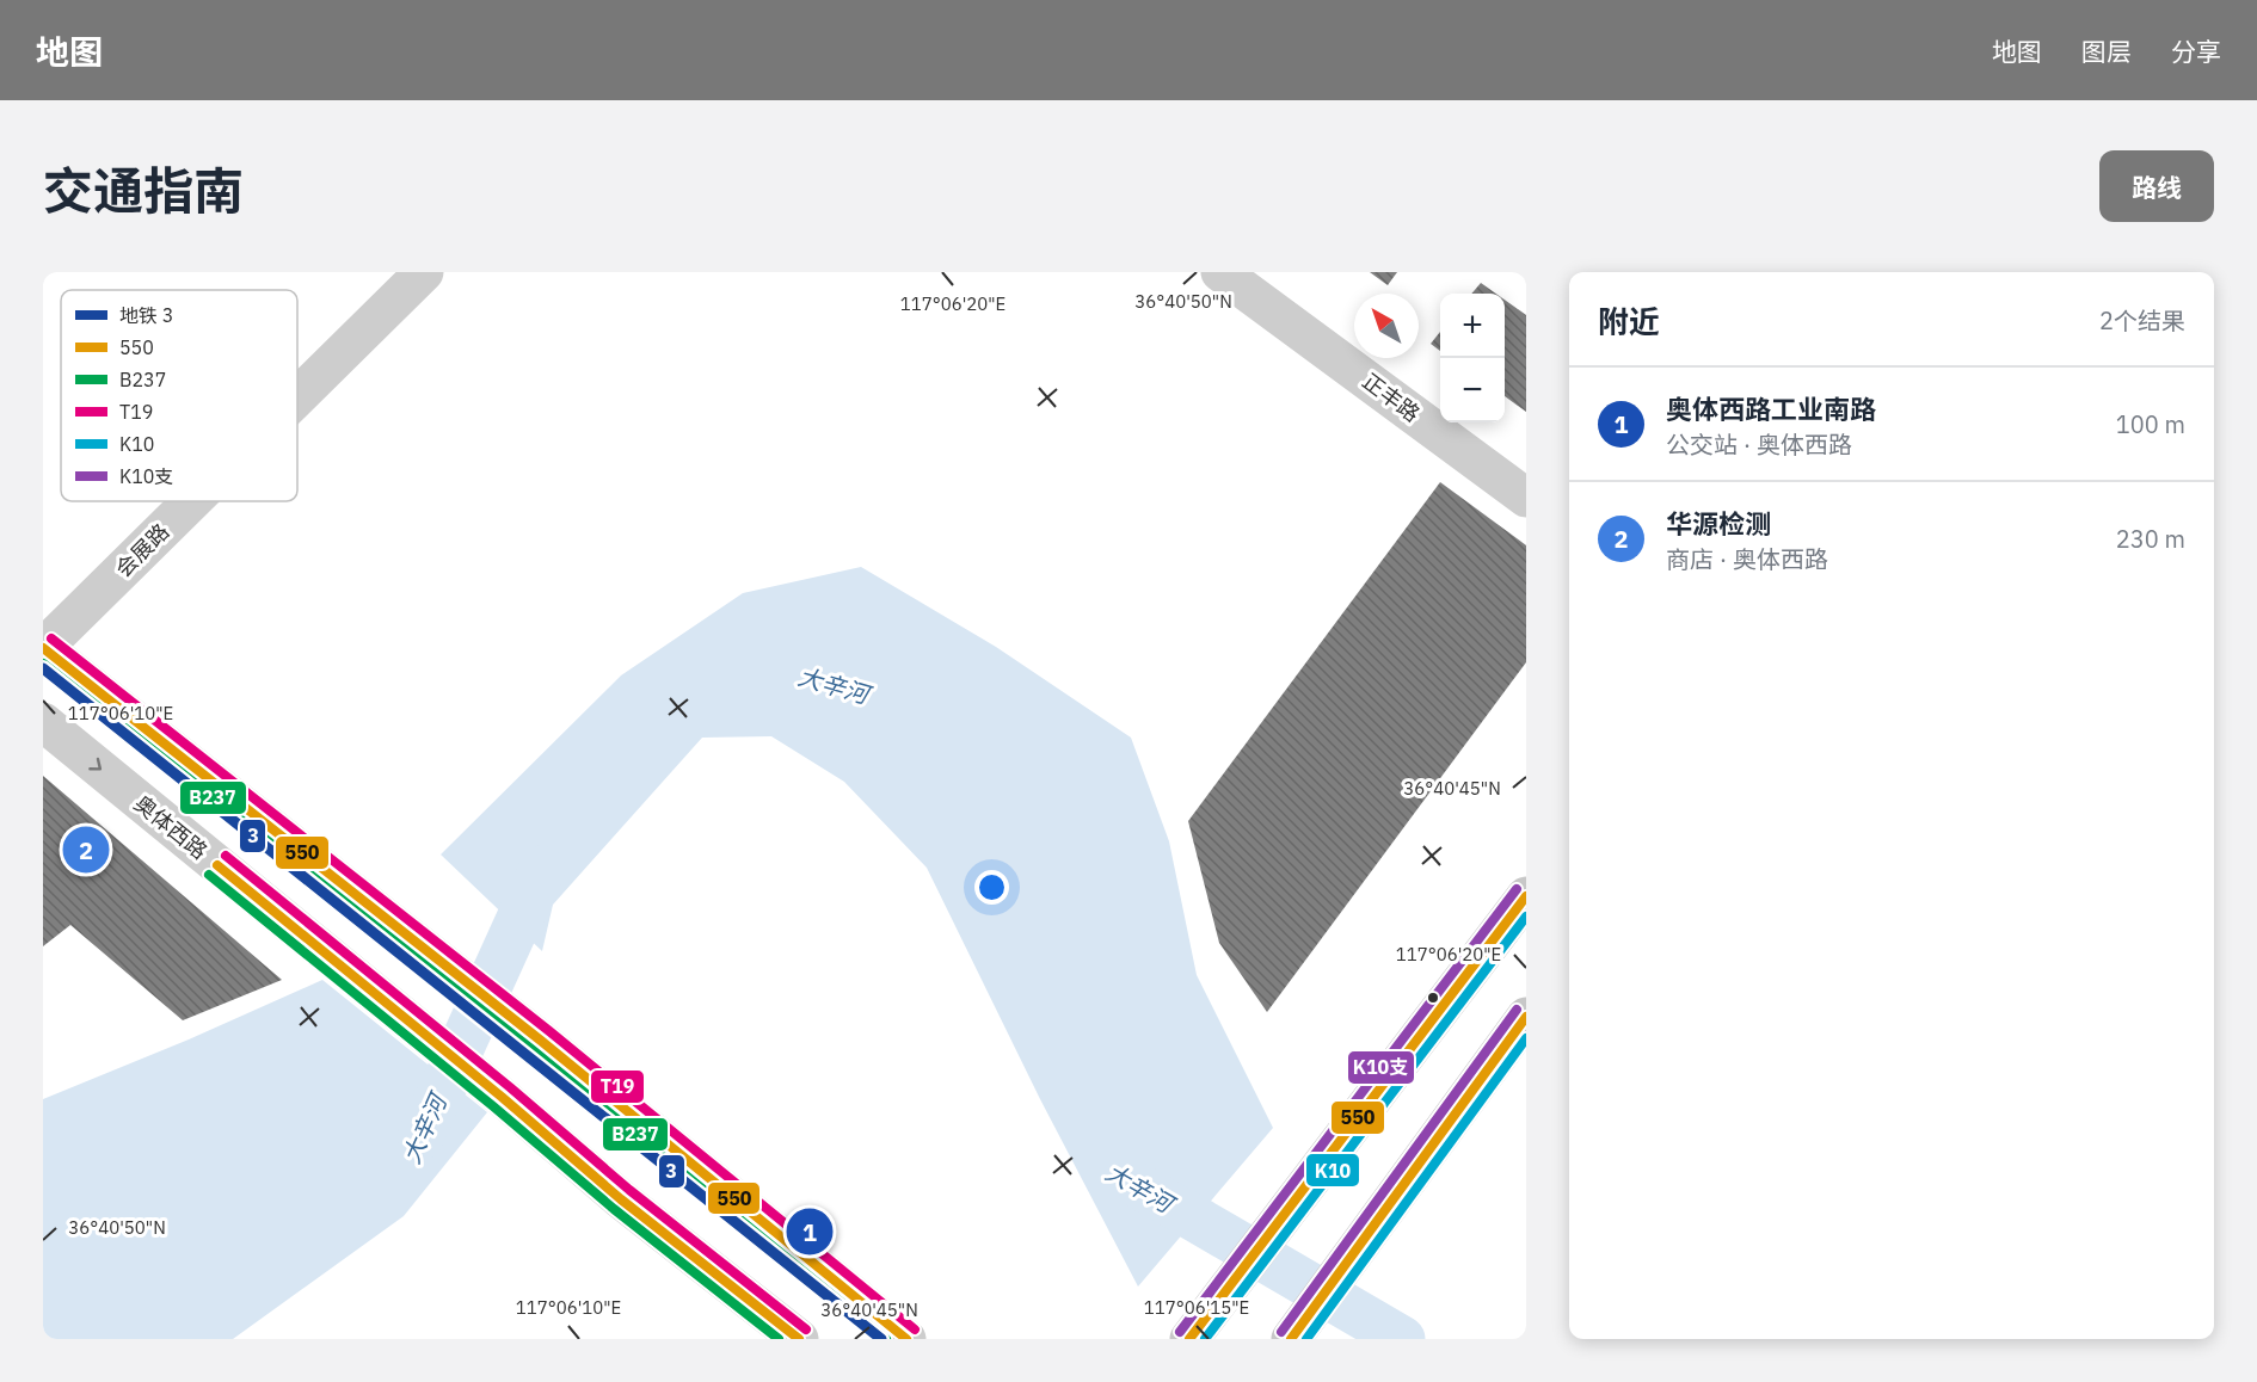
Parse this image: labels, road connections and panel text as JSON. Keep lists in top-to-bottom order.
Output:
{
  "streets": {
    "main road": ["正丰路", "会展路", "奥体西路"]
  },
  "water": ["大辛河"],
  "lines": [
    "transit line T19",
    "transit line 550",
    "transit line B237",
    "metro line 3",
    "transit line K10支",
    "transit line K10"
  ],
  "legend": [
    "地铁 3",
    "550",
    "B237",
    "T19",
    "K10",
    "K10支"
  ],
  "north": "top left",
  "page": {
    "header": "地图",
    "nav": ["地图", "图层", "分享"],
    "title": "交通指南",
    "buttons": "路线",
    "heading": ["附近", "2个结果"],
    "map_buttons": ["+", "−"],
    "list": [
      {
        "mark": "1",
        "name": "奥体西路工业南路",
        "note": "公交站 · 奥体西路",
        "value": "100 m"
      },
      {
        "mark": "2",
        "name": "华源检测",
        "note": "商店 · 奥体西路",
        "value": "230 m"
      }
    ],
    "pins": ["2", "1"]
  },
  "coordinates": [
    "36°40'50\"N",
    "117°06'20\"E",
    "117°06'10\"E",
    "36°40'45\"N",
    "117°06'15\"E"
  ]
}
